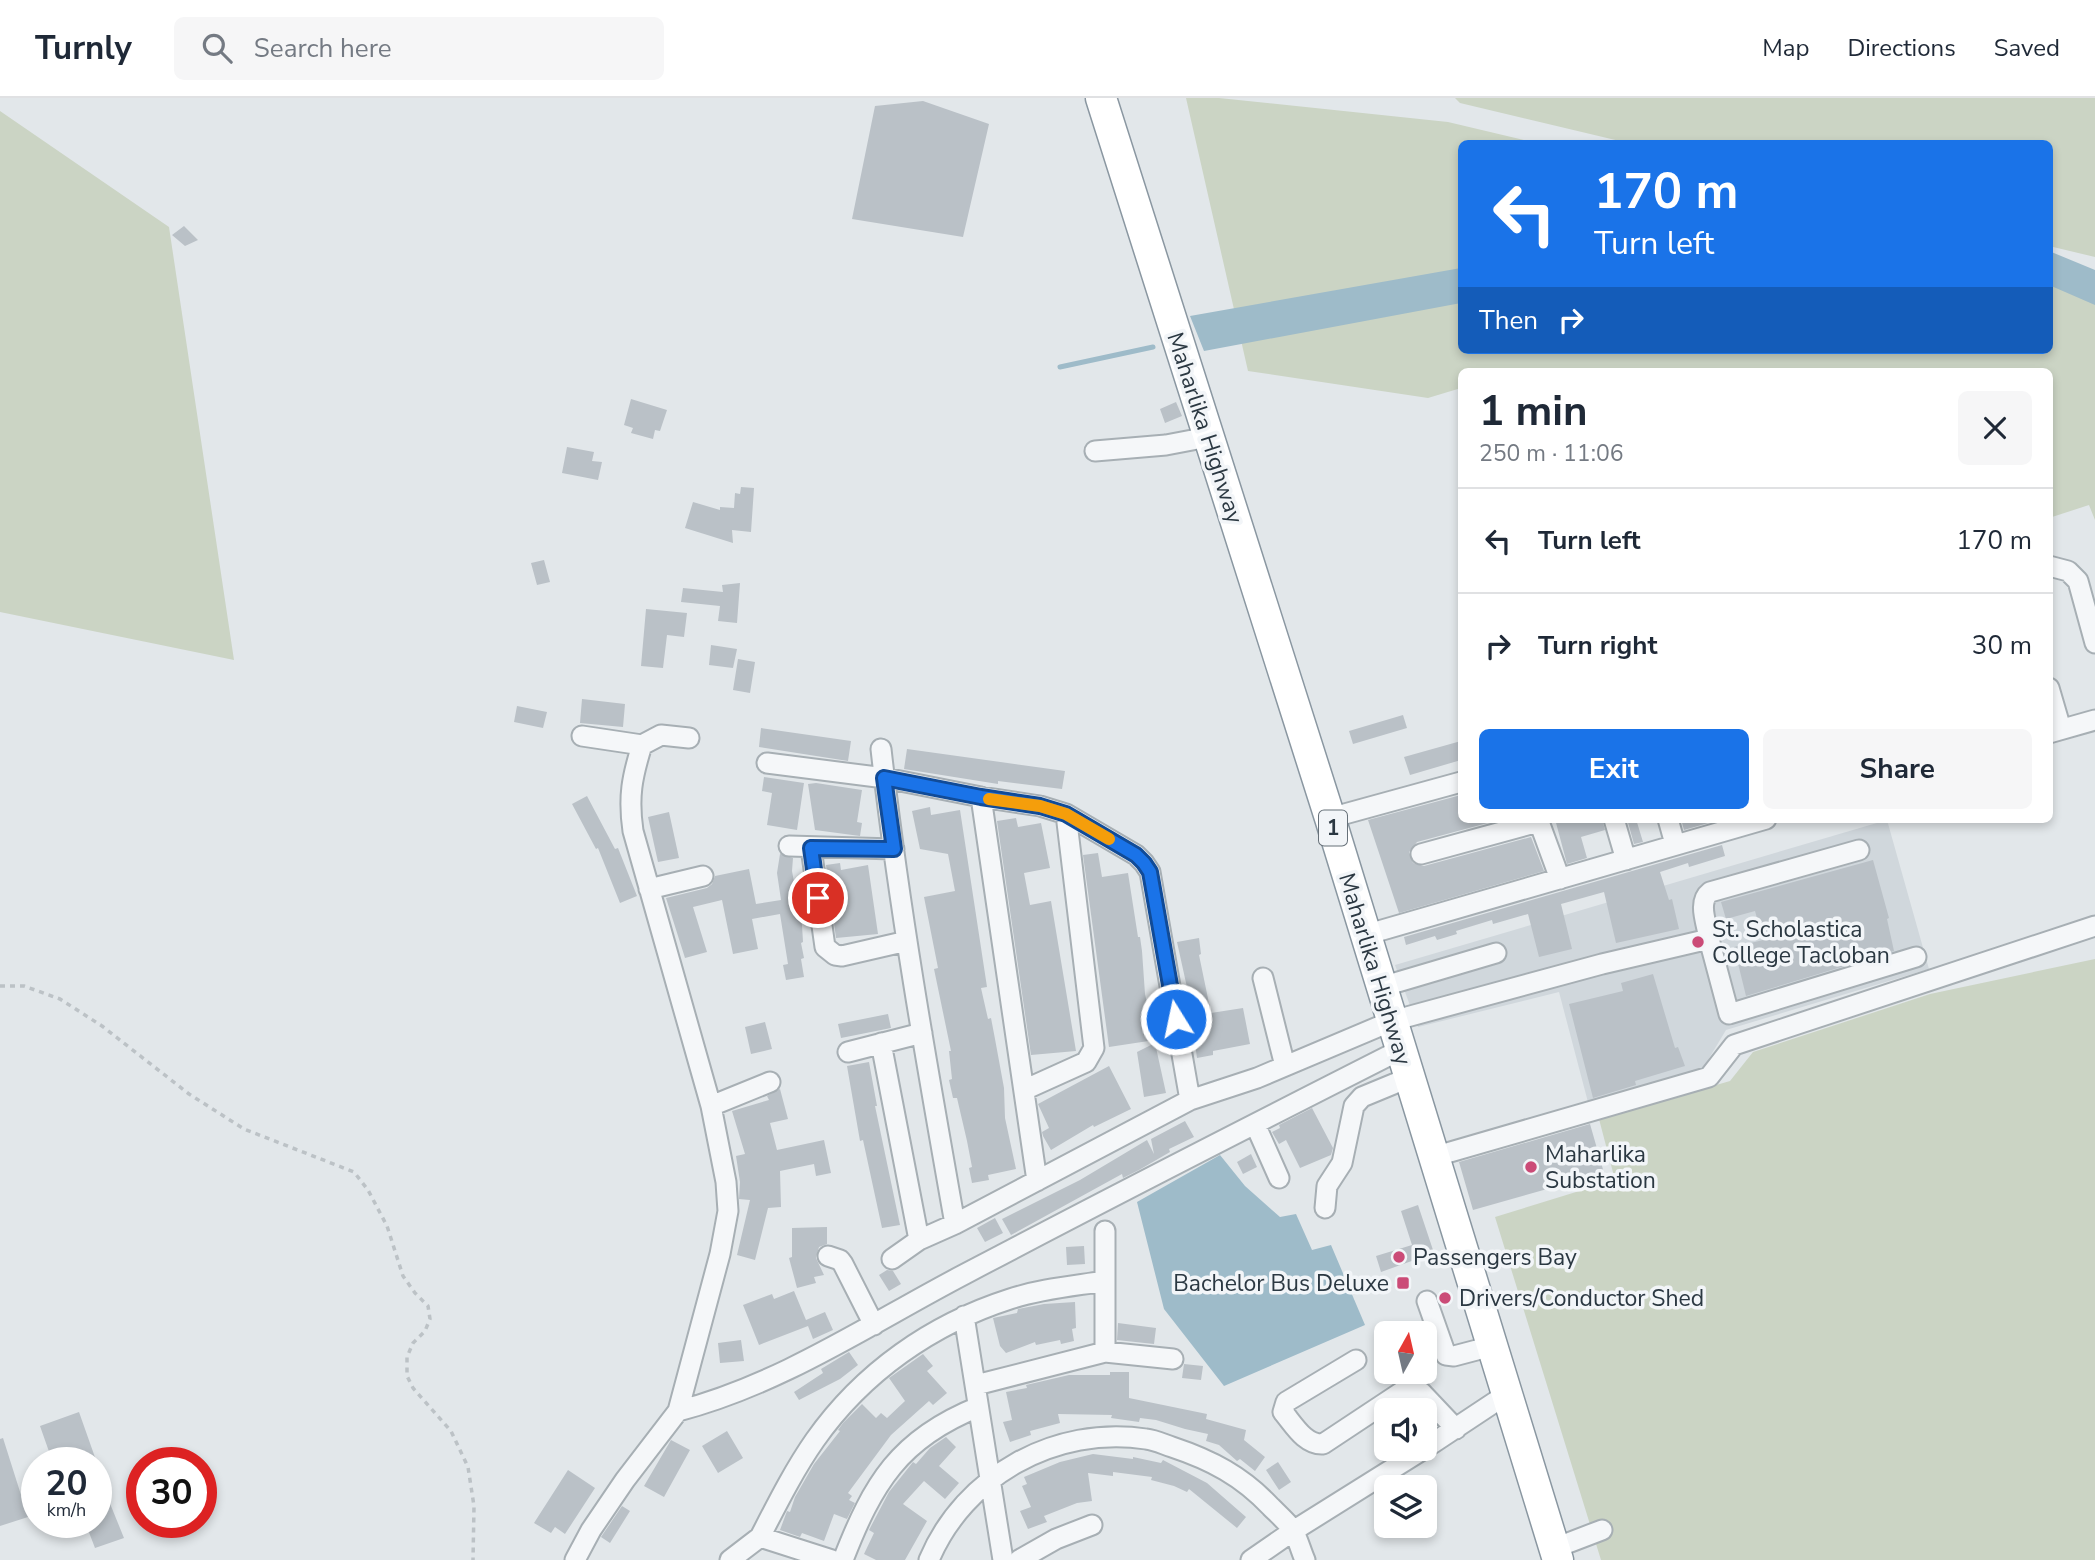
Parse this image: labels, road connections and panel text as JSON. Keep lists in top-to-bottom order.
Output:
{
  "streets": {
    "highway": ["Maharlika Highway", "1"]
  },
  "places": {
    "other": [
      "St. Scholastica College Tacloban",
      "Maharlika Substation",
      "Passengers Bay",
      "Drivers/Conductor Shed"
    ],
    "transit": ["Bachelor Bus Deluxe"]
  },
  "north": "top",
  "page": {
    "header": "Turnly",
    "search": "Search here",
    "nav": ["Map", "Directions", "Saved"],
    "turn": ["170 m", "Turn left"],
    "then": "Then",
    "heading": ["1 min", "250 m · 11:06"],
    "list": [
      {
        "name": "Turn left",
        "value": "170 m"
      },
      {
        "name": "Turn right",
        "value": "30 m"
      }
    ],
    "buttons": ["Exit", "Share"],
    "speed": "20 km/h",
    "limit": "30"
  }
}
